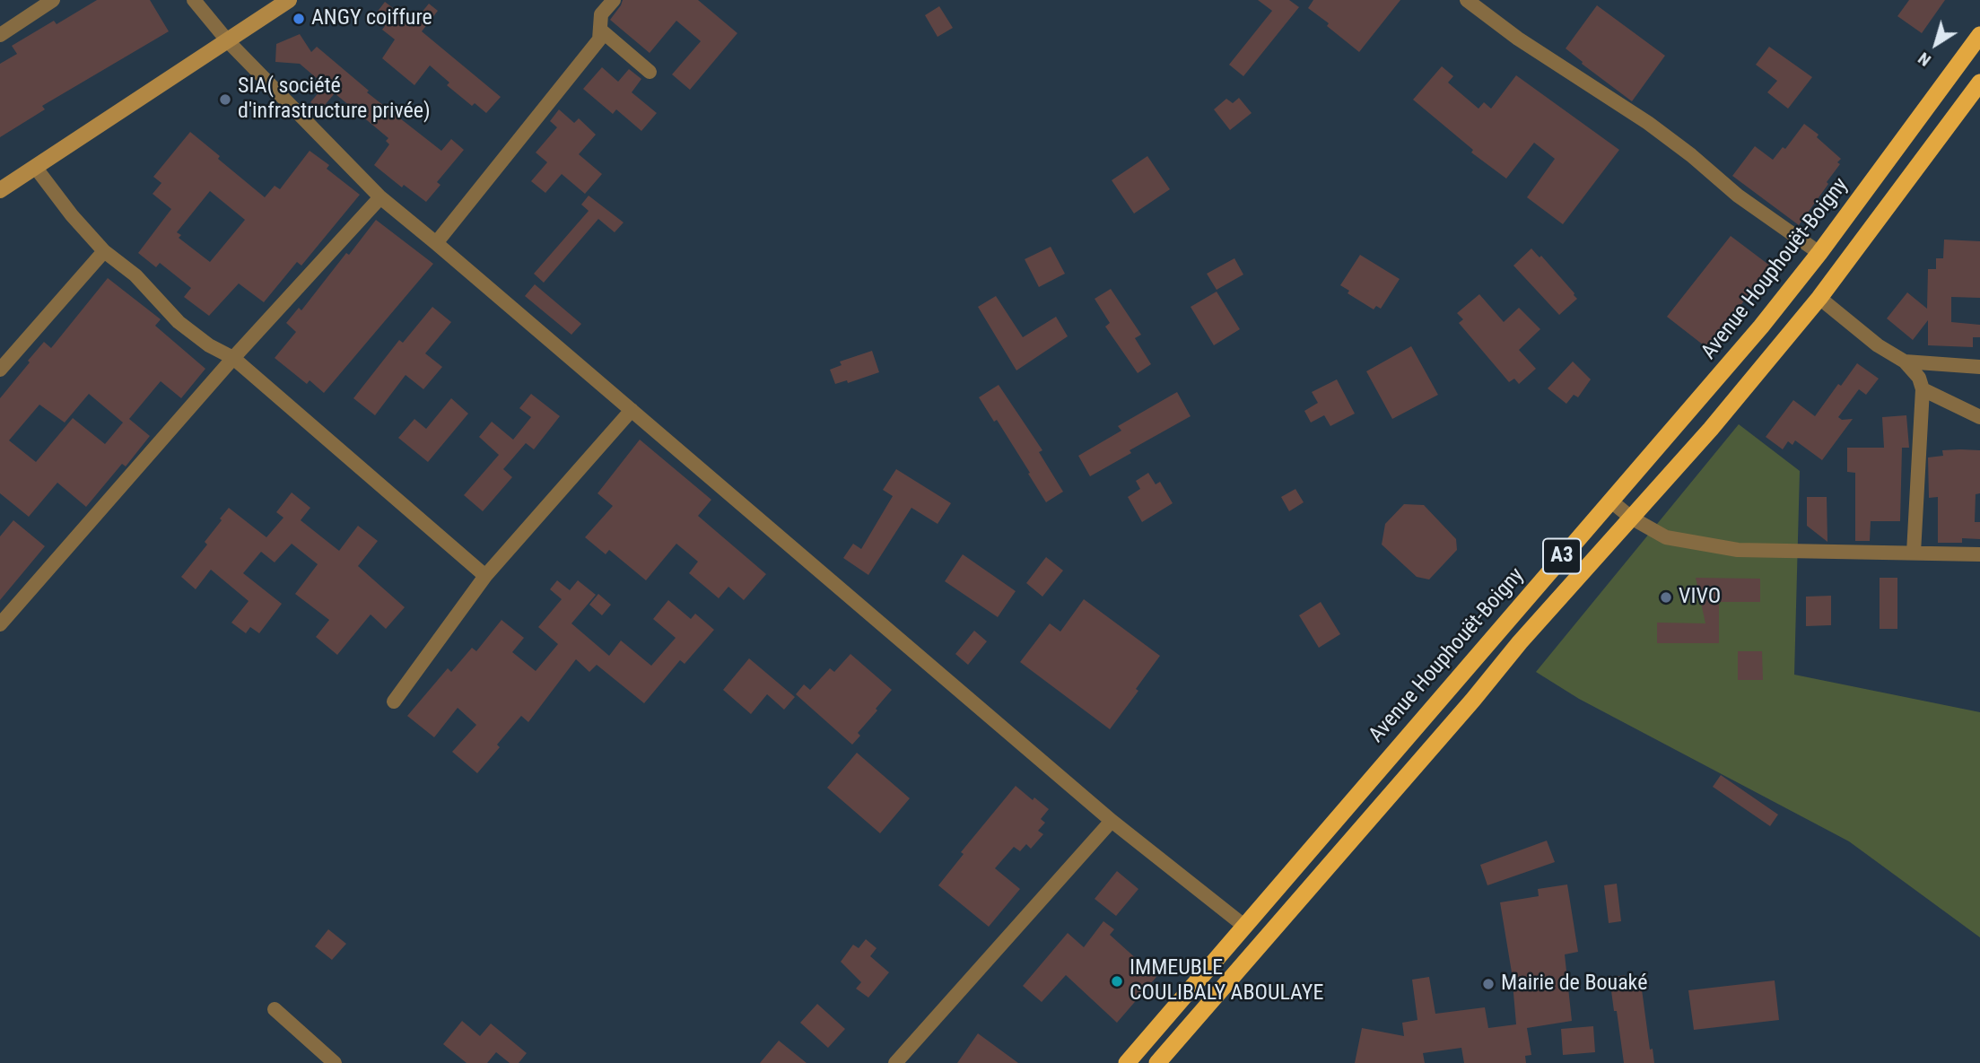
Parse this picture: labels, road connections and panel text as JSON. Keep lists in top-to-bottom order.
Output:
{
  "streets": {
    "highway": ["Avenue Houphouët-Boigny", "A3"]
  },
  "places": [
    "ANGY coiffure",
    "SIA( société d'infrastructure privée)",
    "VIVO",
    "IMMEUBLE COULIBALY ABOULAYE",
    "Mairie de Bouaké"
  ],
  "north": "bottom left"
}
